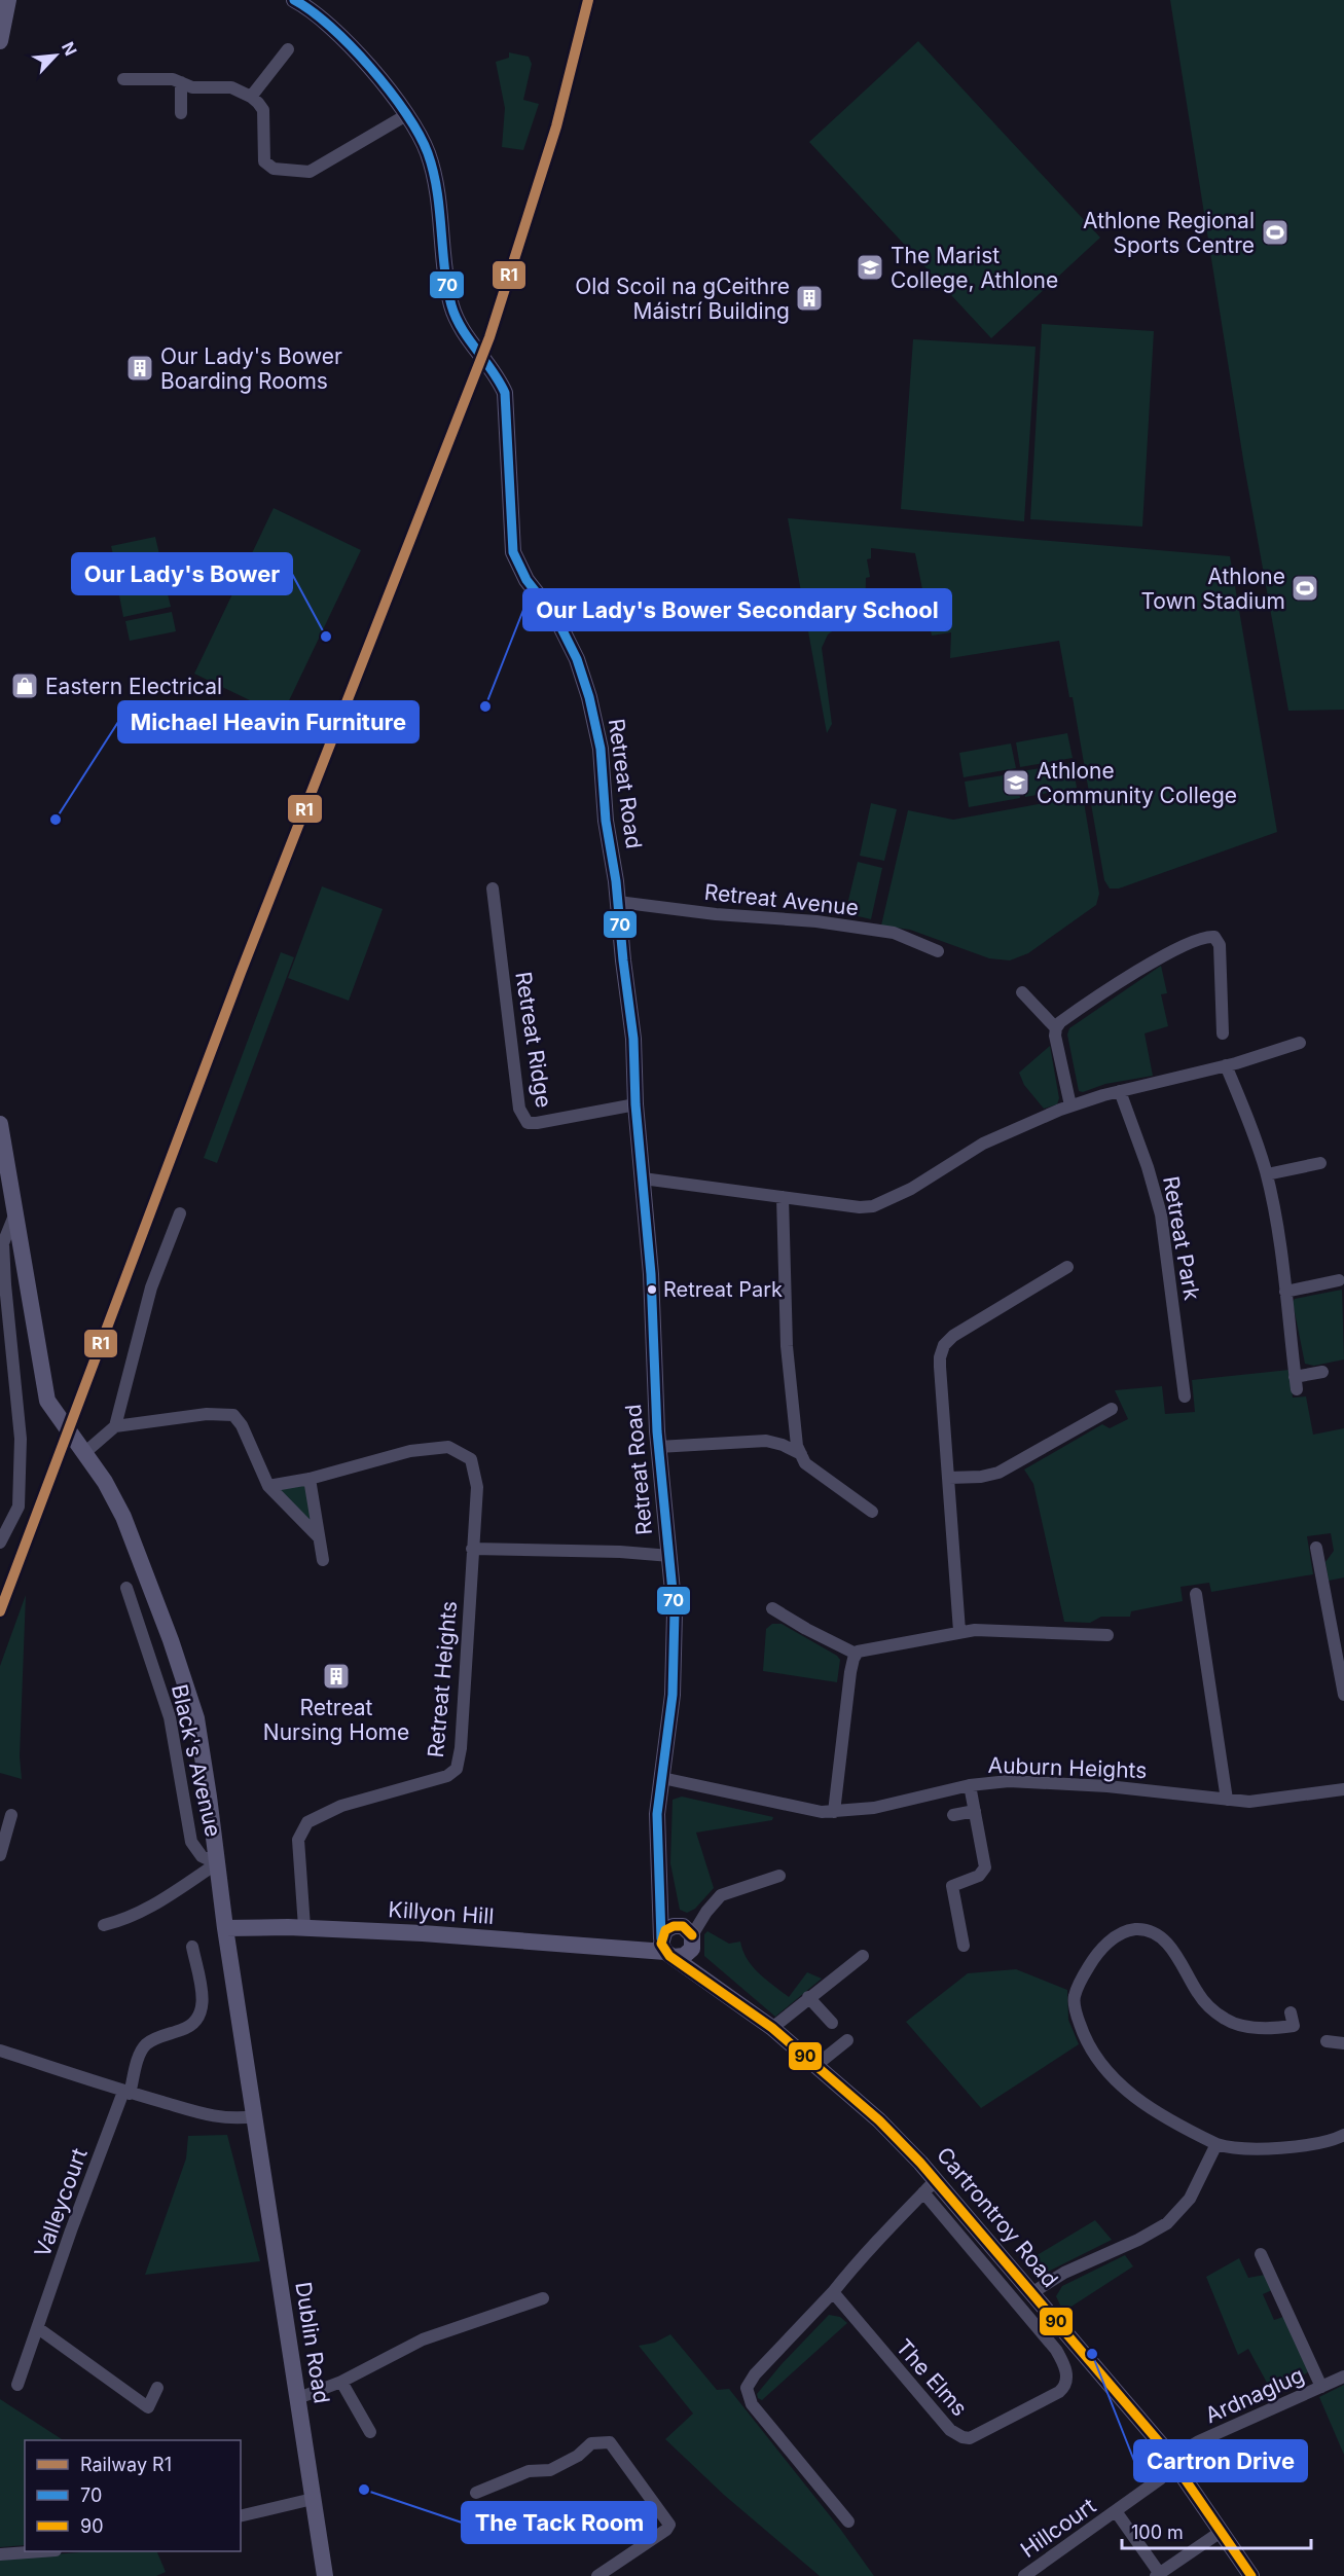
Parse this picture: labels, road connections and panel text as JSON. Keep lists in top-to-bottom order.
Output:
{
  "streets": {
    "street": [
      "Retreat Road",
      "Retreat Avenue",
      "Retreat Ridge",
      "Retreat Park",
      "Retreat Heights",
      "Black's Avenue",
      "Auburn Heights",
      "Killyon Hill",
      "Valleycourt",
      "Cartrontroy Road",
      "Dublin Road",
      "The Elms",
      "Ardnaglug",
      "Hillcourt"
    ]
  },
  "crossings": [
    ["Retreat Road", "Retreat Avenue"],
    ["Retreat Road", "Retreat Ridge"],
    ["Retreat Road", "Auburn Heights"],
    ["Retreat Road", "Killyon Hill"],
    ["Retreat Road", "Cartrontroy Road"],
    ["Retreat Heights", "Killyon Hill"],
    ["Black's Avenue", "Dublin Road"],
    ["Killyon Hill", "Cartrontroy Road"],
    ["Killyon Hill", "Dublin Road"],
    ["Cartrontroy Road", "The Elms"],
    ["Cartrontroy Road", "Ardnaglug"],
    ["Cartrontroy Road", "Hillcourt"]
  ],
  "places": {
    "sports": ["Athlone Regional Sports Centre", "Athlone Town Stadium"],
    "school or university": ["The Marist College, Athlone", "Athlone Community College"],
    "building": ["Old Scoil na gCeithre Máistrí Building", "Our Lady's Bower Boarding Rooms", "Retreat Nursing Home"],
    "other": [
      "Our Lady's Bower",
      "Our Lady's Bower Secondary School",
      "Michael Heavin Furniture",
      "Retreat Park",
      "Cartron Drive",
      "The Tack Room"
    ],
    "shop": ["Eastern Electrical"]
  },
  "lines": ["rail line R1", "transit line 70", "transit line 90"],
  "legend": ["Railway R1", "70", "90"],
  "scale_bar": "100 m",
  "north": "top right"
}
